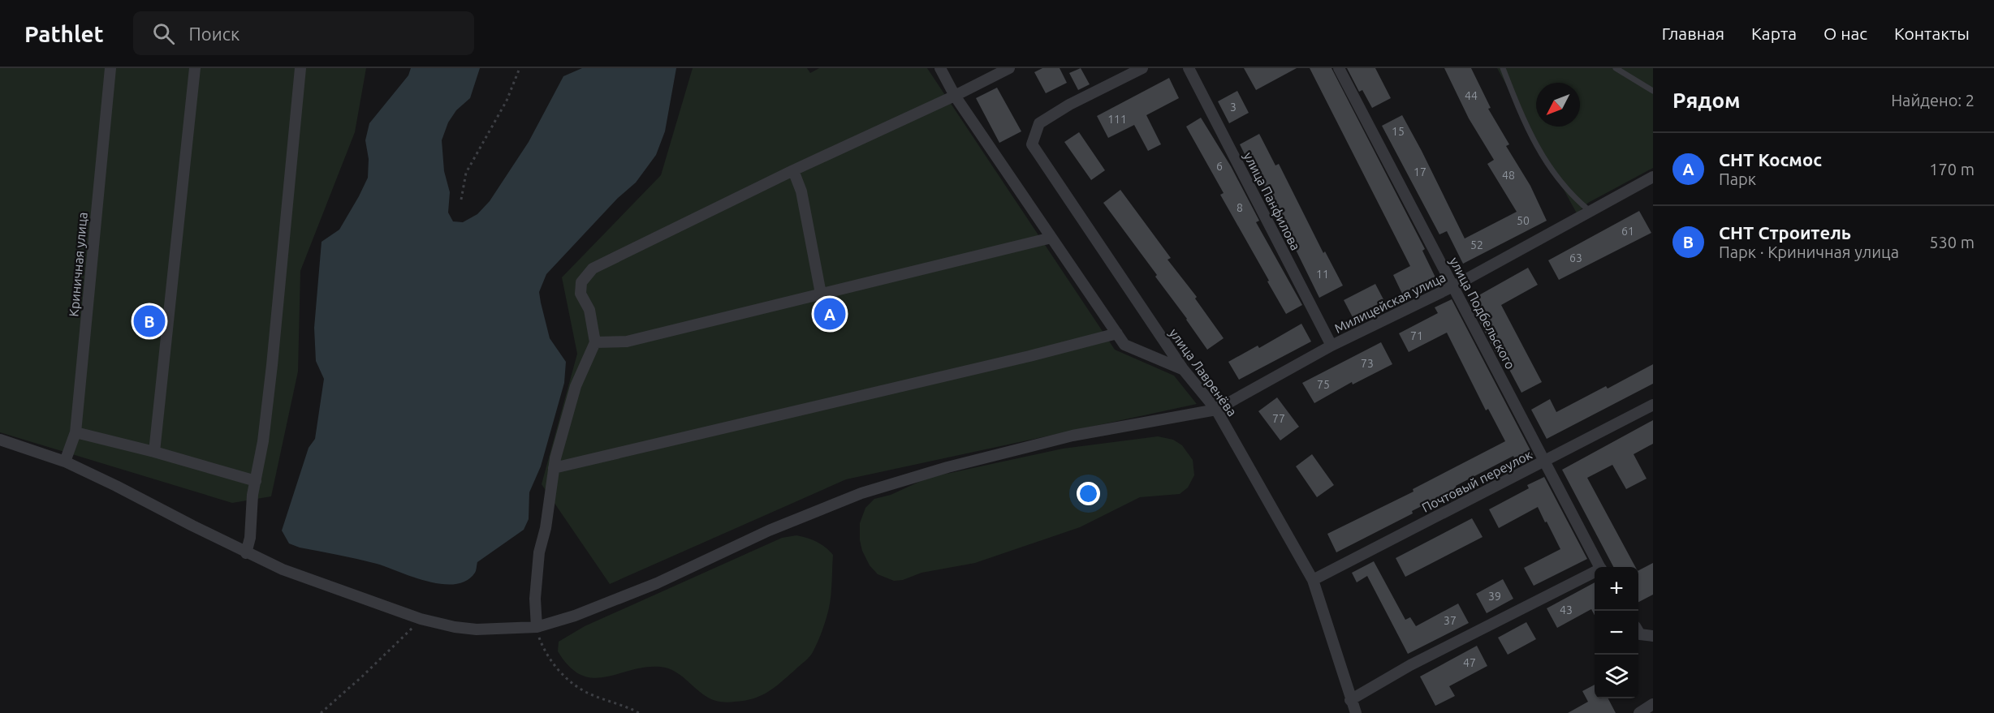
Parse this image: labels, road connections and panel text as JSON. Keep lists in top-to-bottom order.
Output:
{
  "streets": {
    "street": [
      "улица Панфилова",
      "Криничная улица",
      "Милицейская улица",
      "улица Подбельского",
      "улица Лавренёва",
      "Почтовый переулок"
    ]
  },
  "crossings": [
    ["улица Панфилова", "Милицейская улица"],
    ["Криничная улица", "Милицейская улица"],
    ["Милицейская улица", "улица Подбельского"],
    ["Милицейская улица", "улица Лавренёва"],
    ["улица Подбельского", "Почтовый переулок"],
    ["улица Лавренёва", "Почтовый переулок"]
  ],
  "house_numbers": [
    "44",
    "3",
    "111",
    "15",
    "6",
    "17",
    "48",
    "8",
    "50",
    "61",
    "52",
    "63",
    "11",
    "71",
    "73",
    "75",
    "77",
    "39",
    "43",
    "37",
    "47"
  ],
  "north": "bottom left",
  "page": {
    "header": "Pathlet",
    "search": "Поиск",
    "nav": [
      "Главная",
      "Карта",
      "О нас",
      "Контакты"
    ],
    "heading": ["Рядом", "Найдено: 2"],
    "list": [
      {
        "mark": "A",
        "name": "СНТ Космос",
        "note": "Парк",
        "value": "170 m"
      },
      {
        "mark": "B",
        "name": "СНТ Строитель",
        "note": "Парк · Криничная улица",
        "value": "530 m"
      }
    ],
    "pins": ["A", "B"],
    "map_buttons": ["+", "−"]
  }
}
